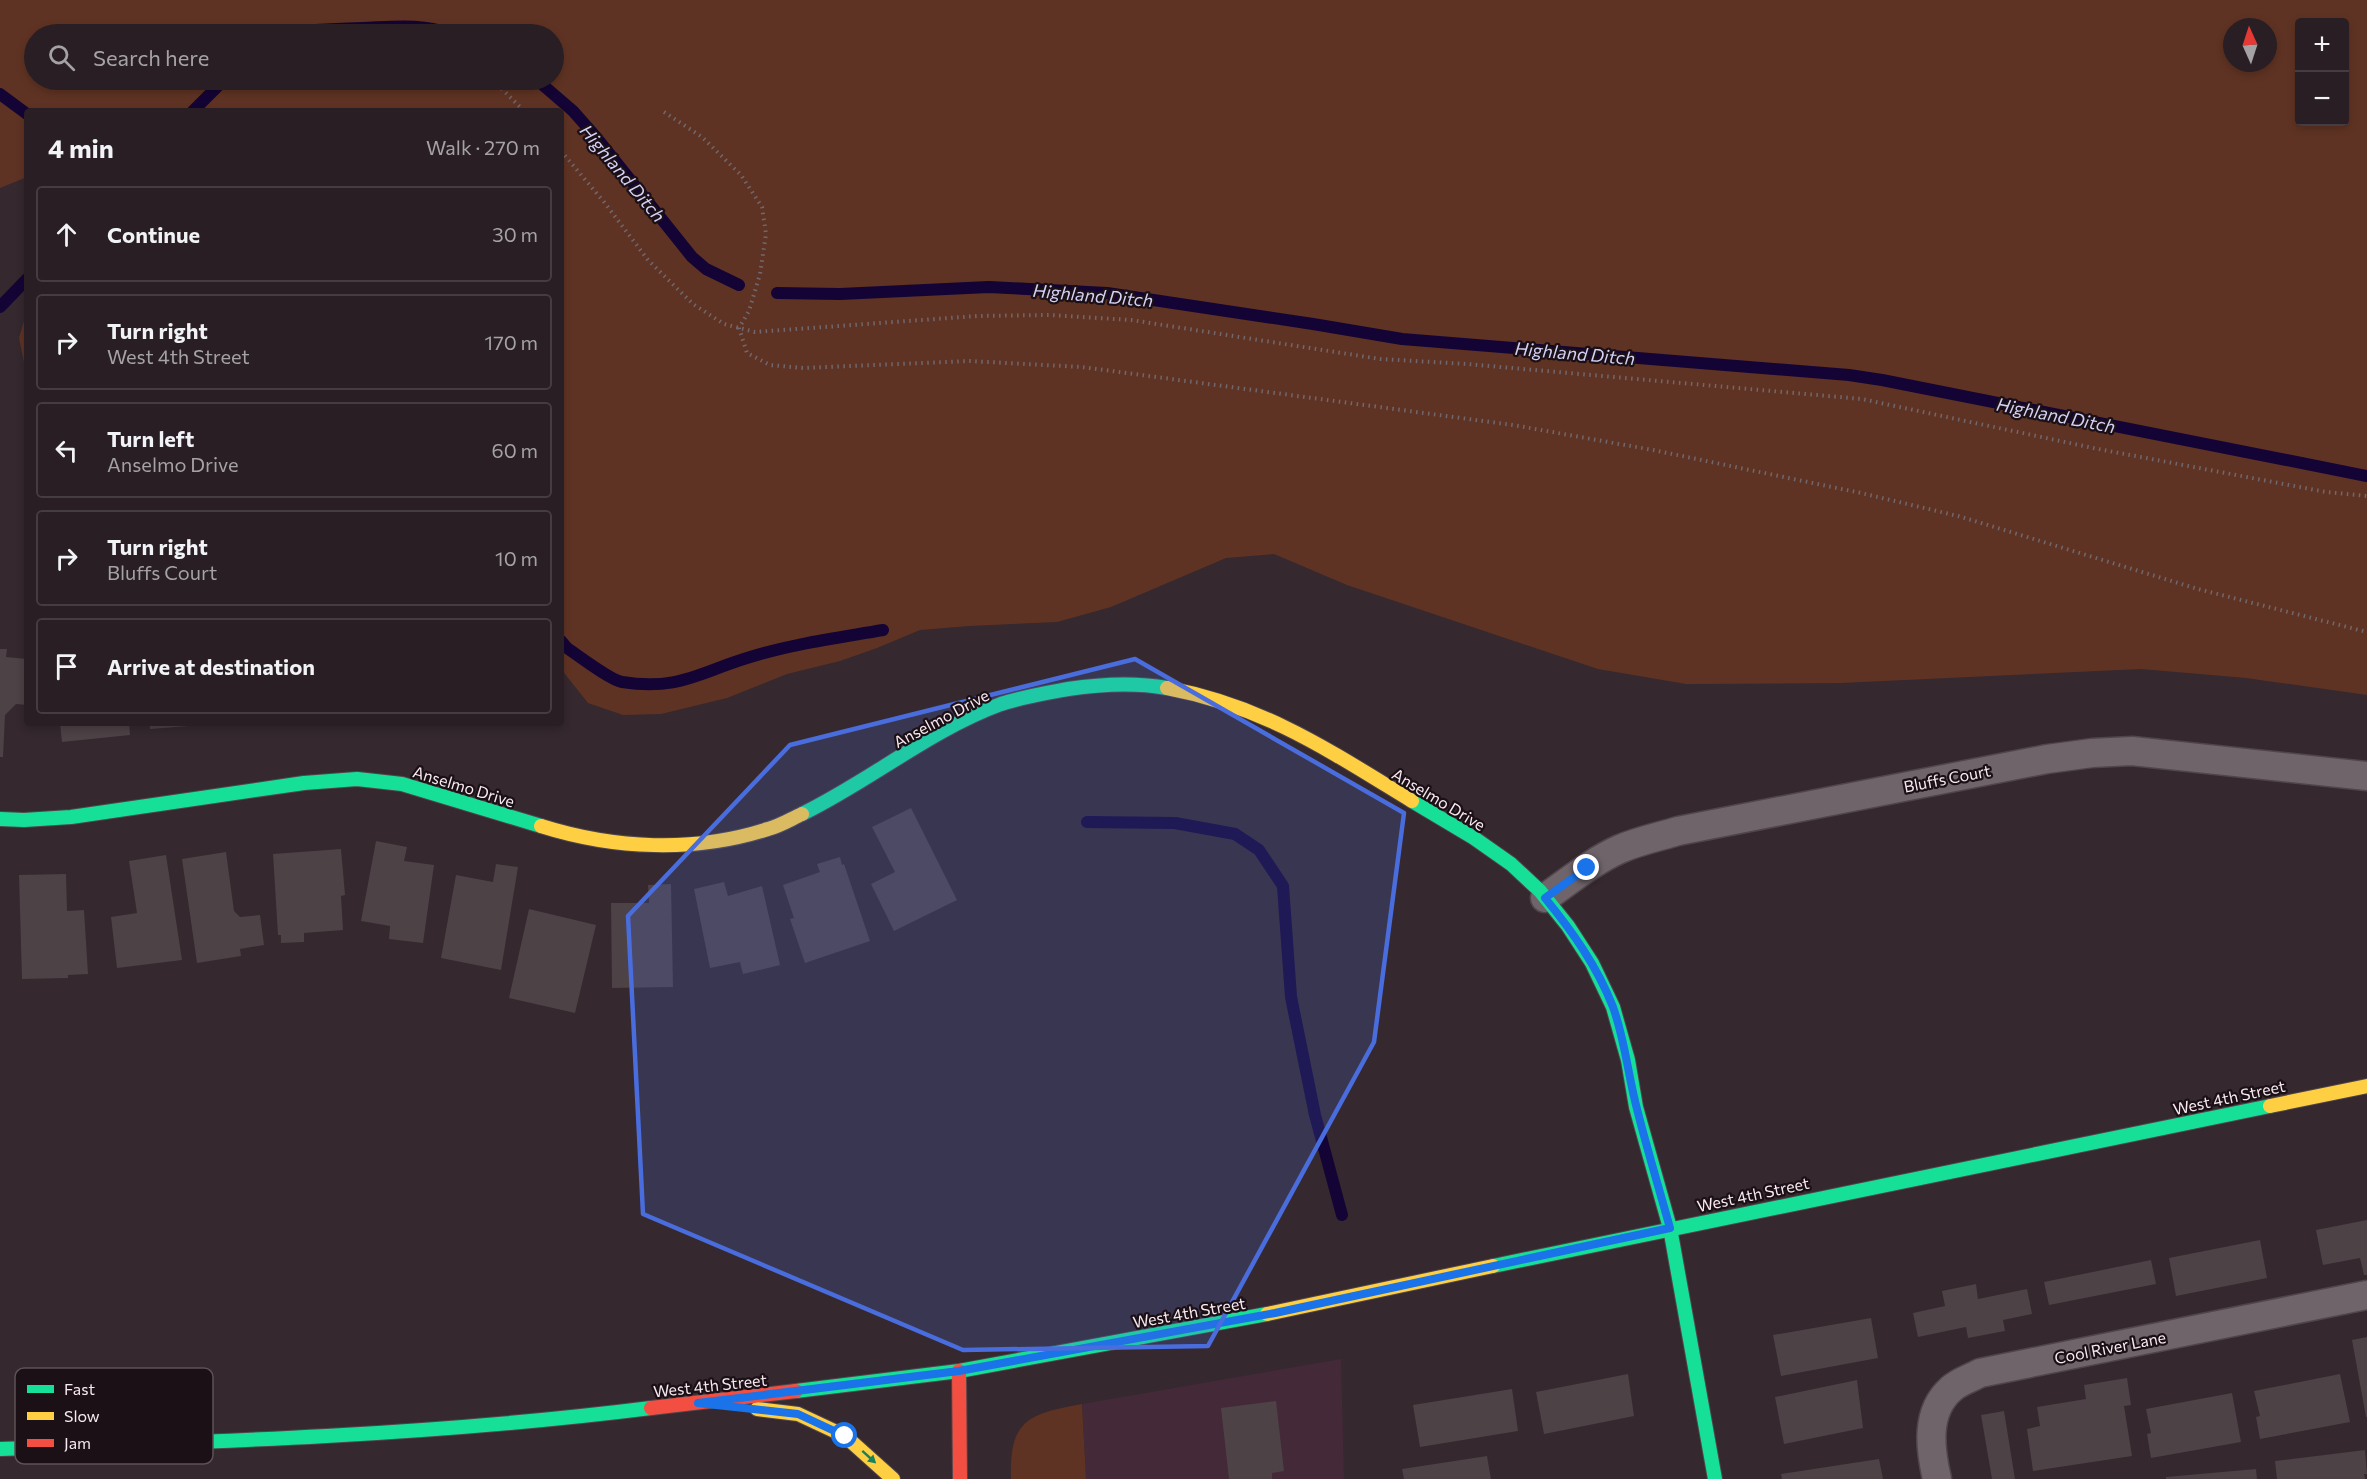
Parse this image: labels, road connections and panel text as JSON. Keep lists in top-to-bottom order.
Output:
{
  "streets": {
    "main road": ["Anselmo Drive", "West 4th Street"],
    "street": ["Bluffs Court", "Cool River Lane"]
  },
  "crossings": [
    ["Anselmo Drive", "Bluffs Court"],
    ["Anselmo Drive", "West 4th Street"]
  ],
  "water": ["Highland Ditch"],
  "legend": ["Fast", "Slow", "Jam"],
  "north": "top",
  "page": {
    "map_buttons": ["+", "−"],
    "search": "Search here",
    "heading": ["4 min", "Walk · 270 m"],
    "list": [
      ["Continue", "30 m"],
      ["Turn right", "West 4th Street", "170 m"],
      ["Turn left", "Anselmo Drive", "60 m"],
      ["Turn right", "Bluffs Court", "10 m"],
      "Arrive at destination"
    ]
  }
}
